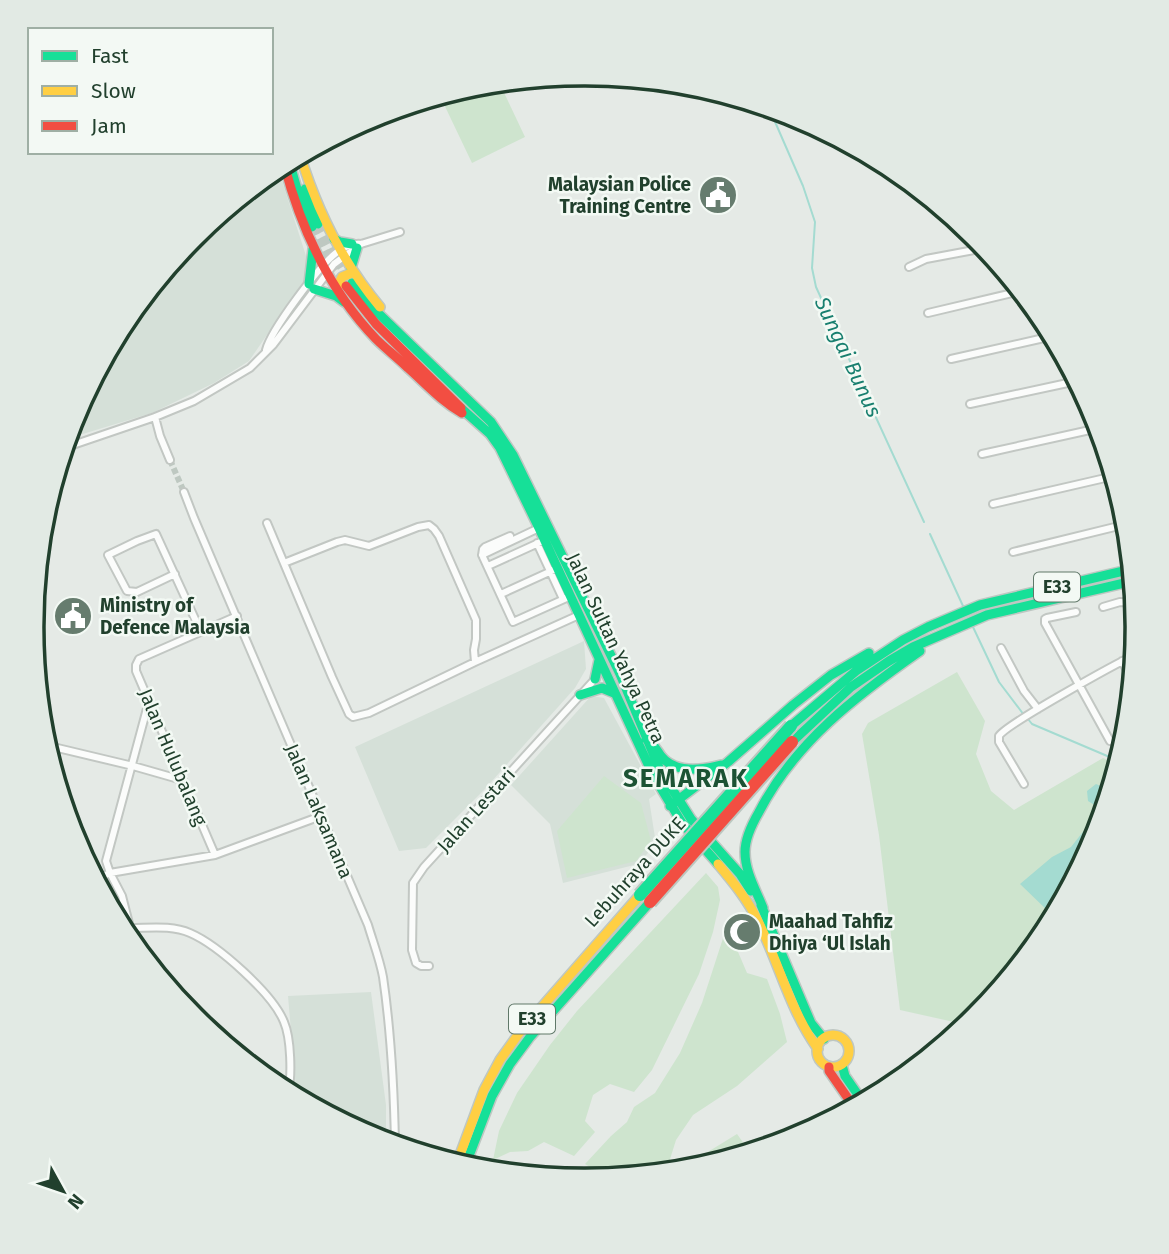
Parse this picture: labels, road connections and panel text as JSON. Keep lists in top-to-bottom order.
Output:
{
  "streets": {
    "main road": ["E33", "Jalan Sultan Yahya Petra", "Lebuhraya DUKE"],
    "street": ["Jalan Hulubalang", "Jalan Lestari", "Jalan Laksamana"]
  },
  "districts": ["SEMARAK"],
  "water": ["Sungai Bunus"],
  "places": {
    "public building": ["Malaysian Police Training Centre", "Ministry of Defence Malaysia"],
    "mosque": ["Maahad Tahfiz Dhiya ‘Ul Islah"]
  },
  "legend": ["Fast", "Slow", "Jam"],
  "north": "bottom right"
}
